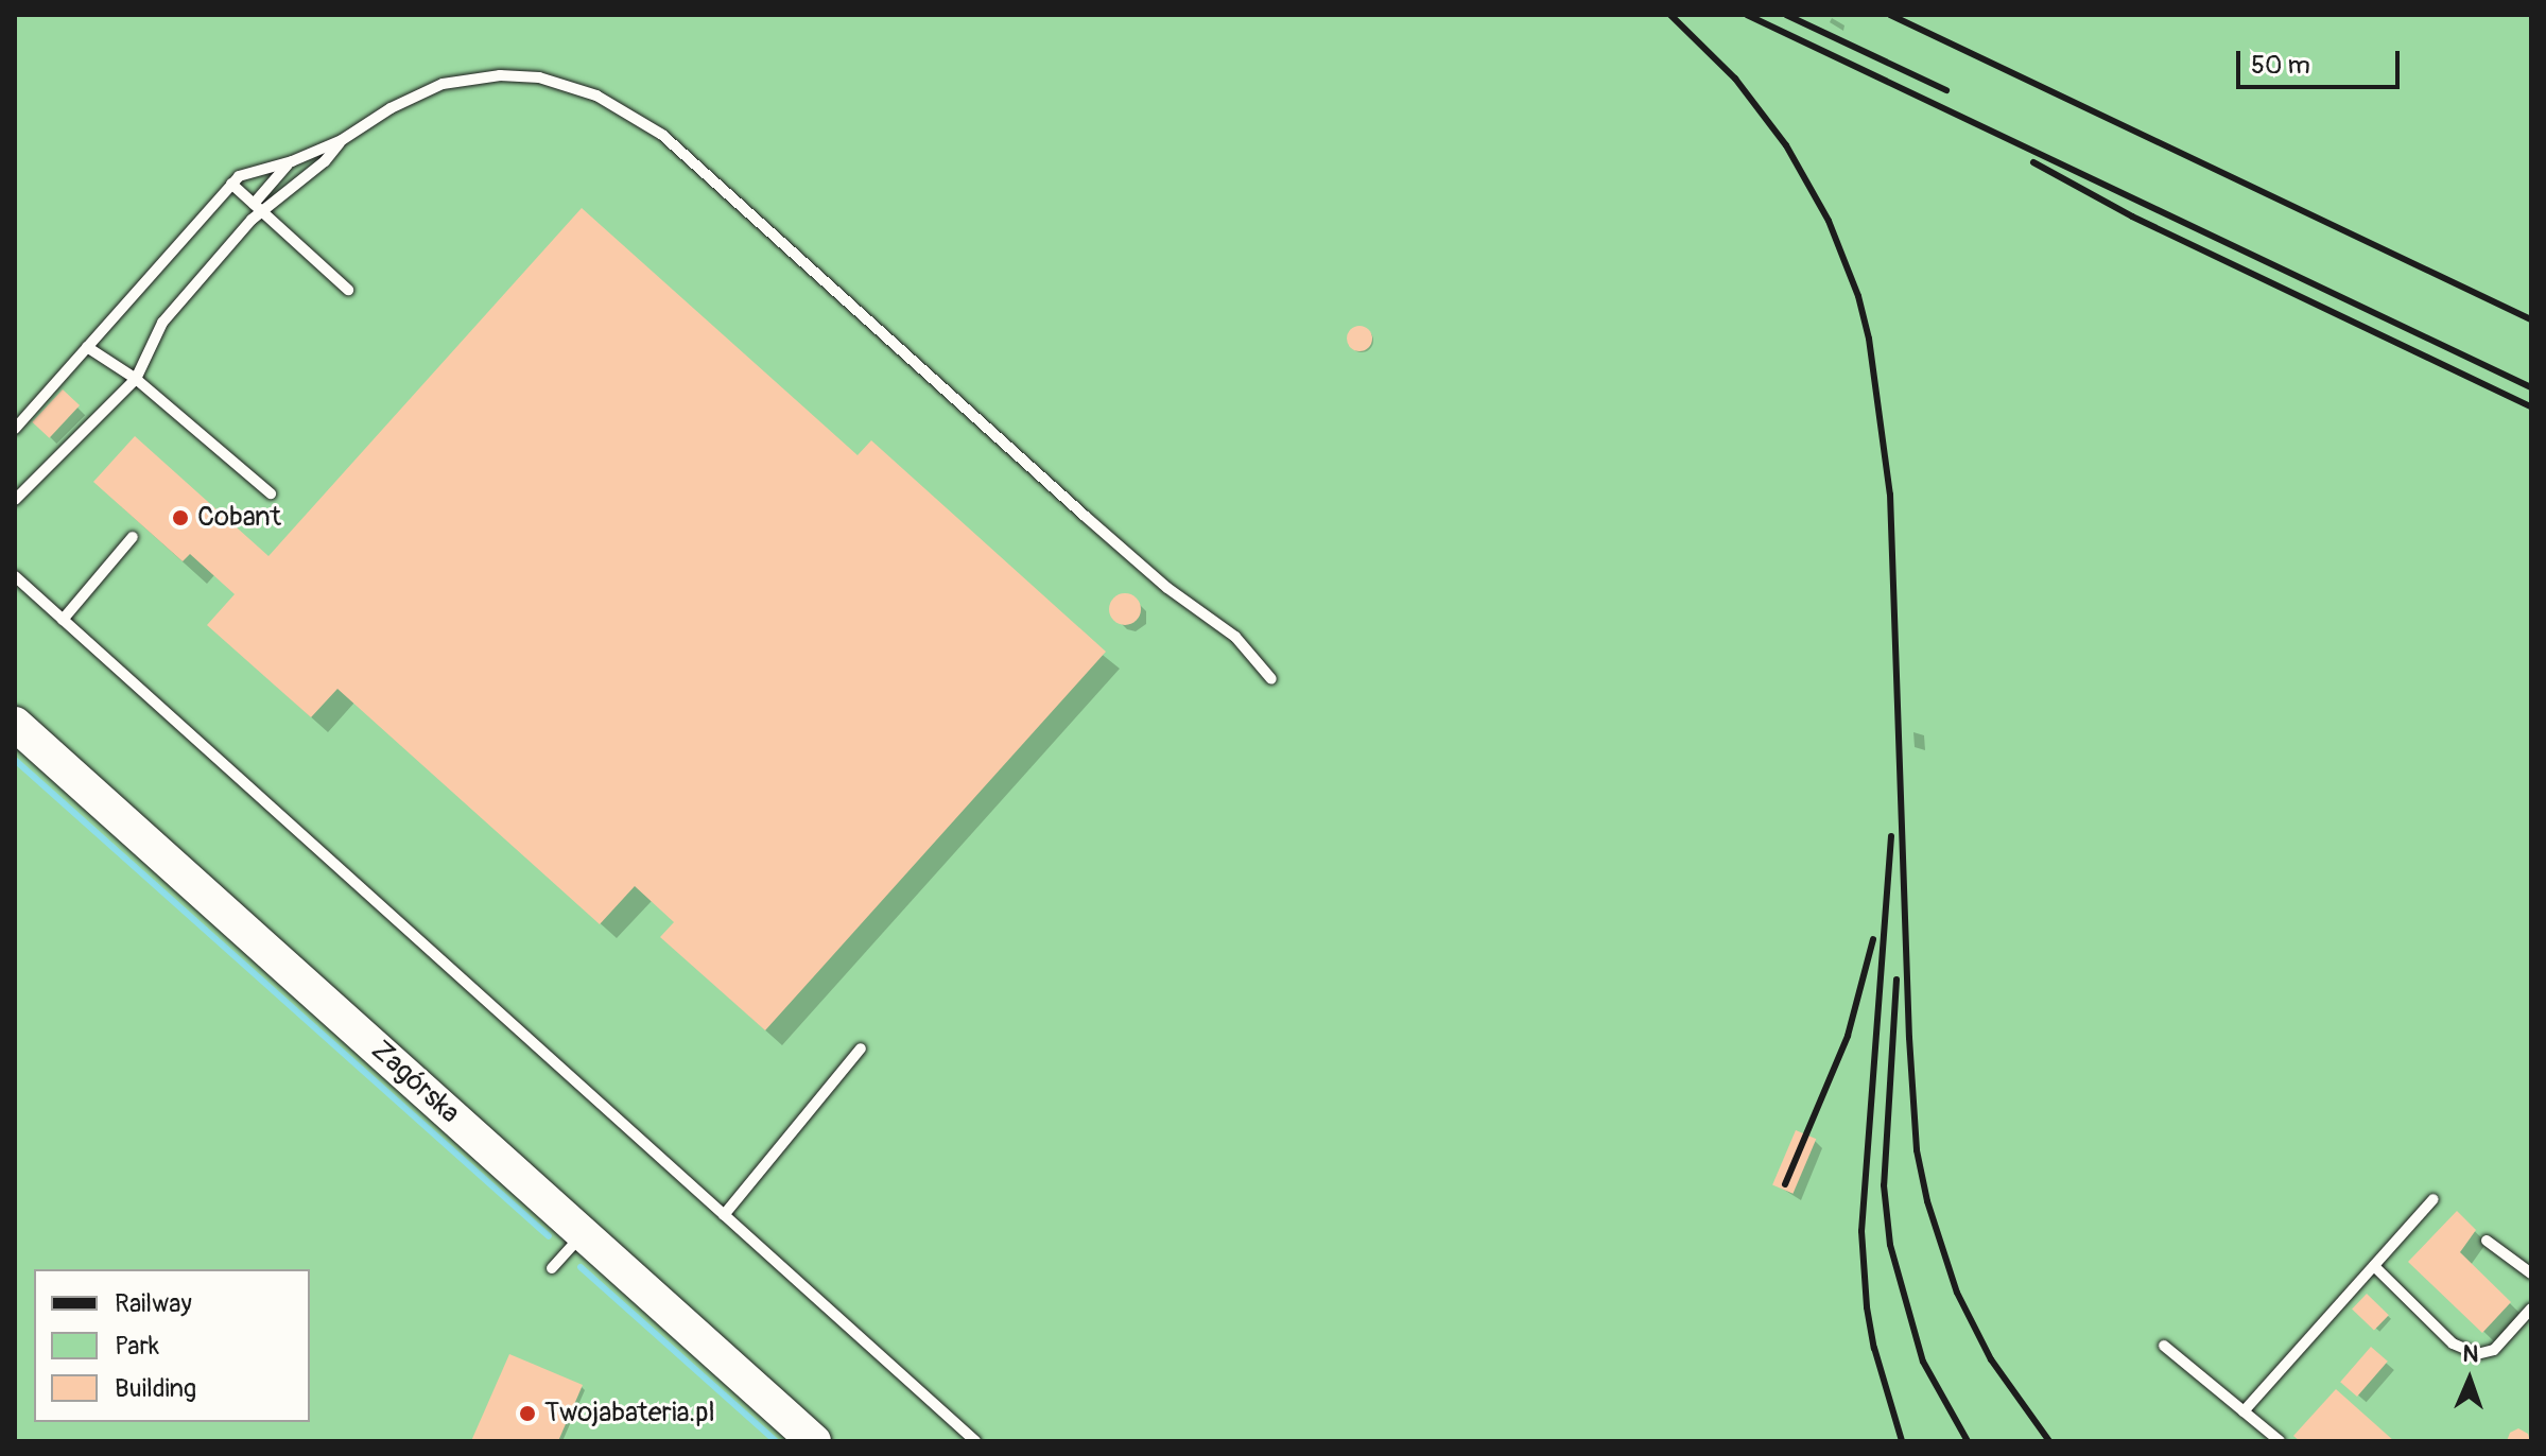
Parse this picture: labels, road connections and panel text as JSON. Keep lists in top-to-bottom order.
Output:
{
  "streets": {
    "highway": ["Zagórska"]
  },
  "places": ["Cobant", "Twojabateria.pl"],
  "legend": ["Railway", "Park", "Building"],
  "scale_bar": "50 m",
  "north": "top"
}
